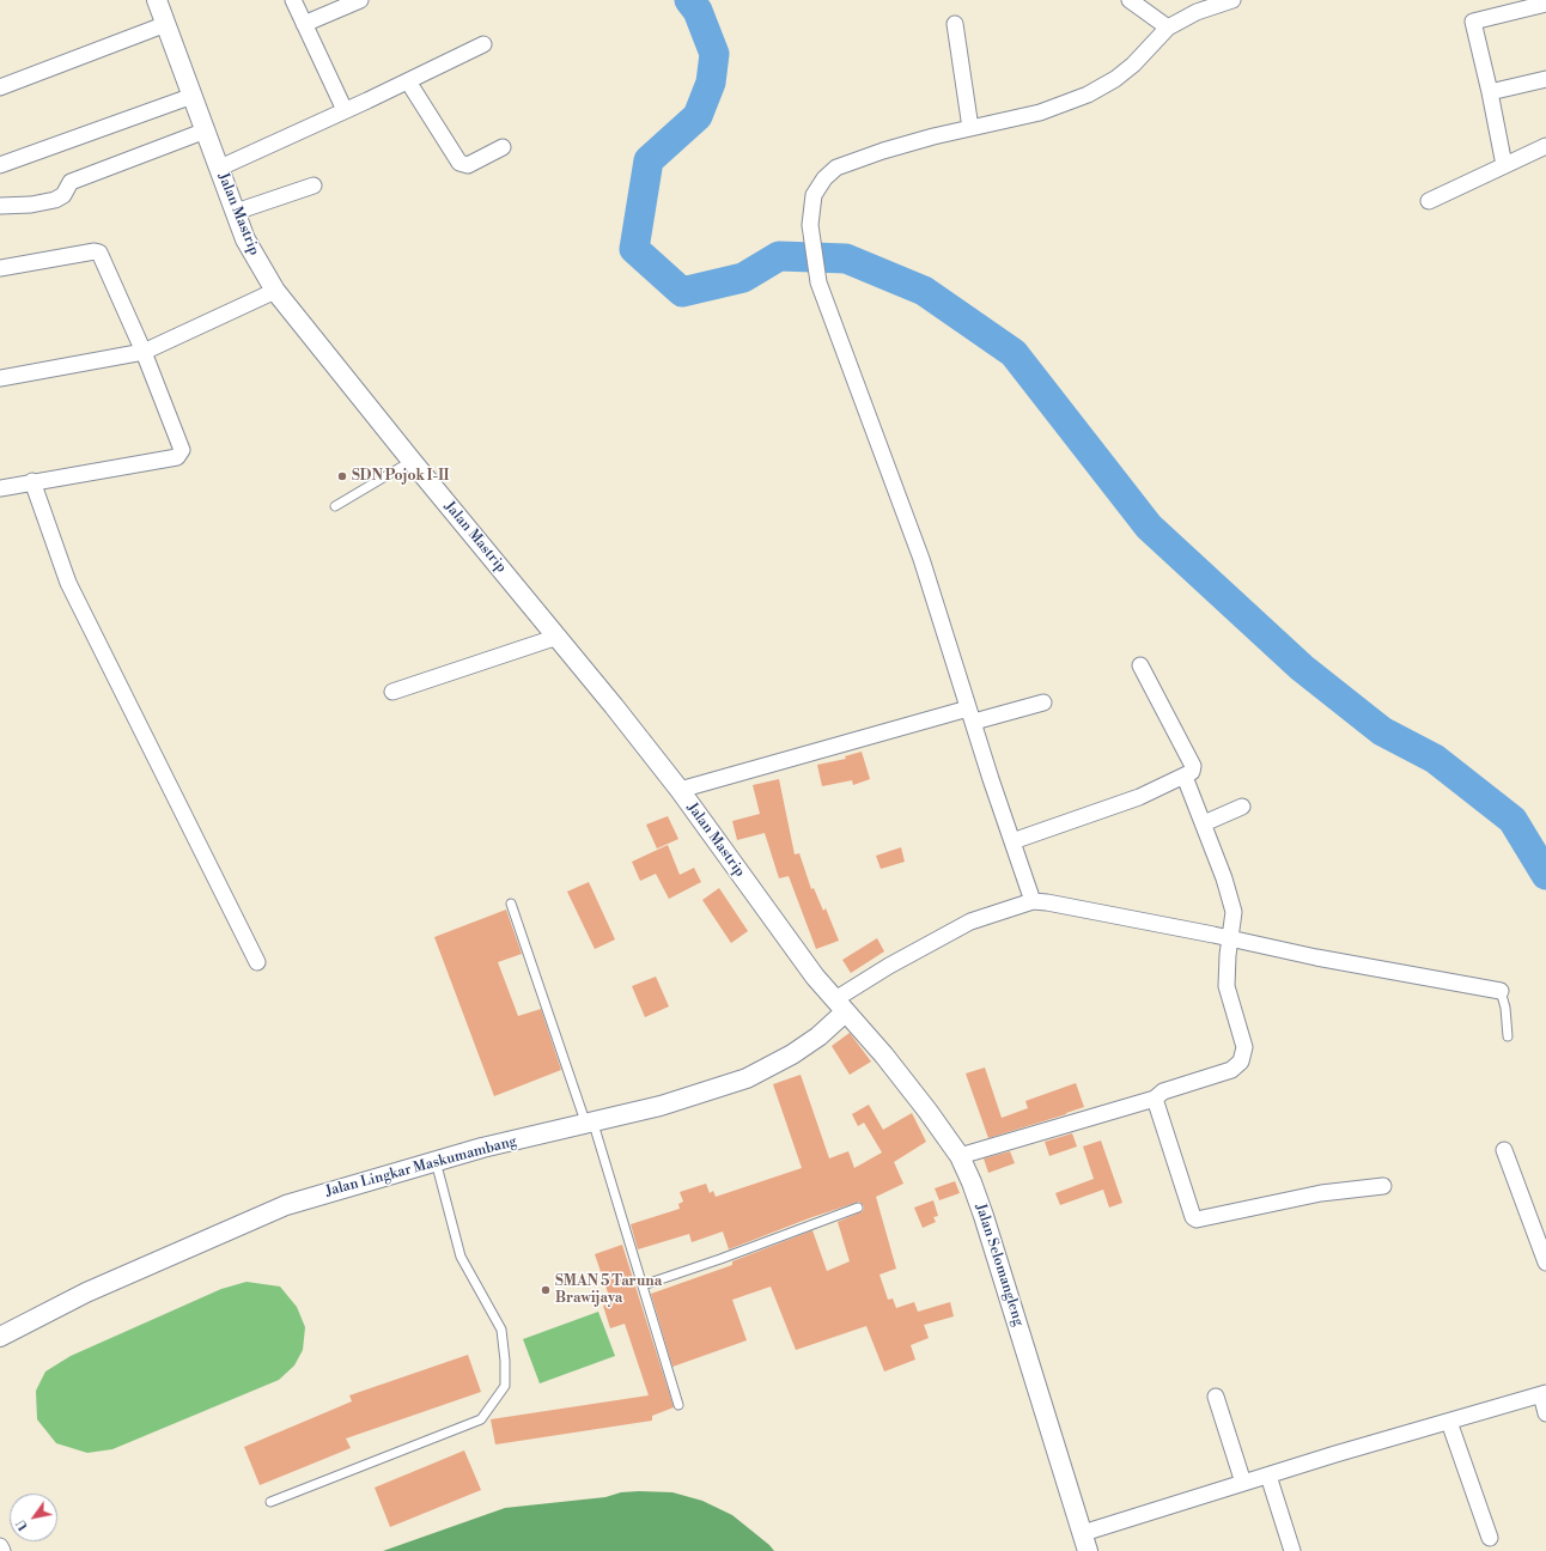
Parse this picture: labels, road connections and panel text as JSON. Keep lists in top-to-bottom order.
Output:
{
  "streets": {
    "street": ["Jalan Mastrip", "Jalan Lingkar Maskumambang", "Jalan Selomangleng"]
  },
  "crossings": [
    ["Jalan Mastrip", "Jalan Lingkar Maskumambang"],
    ["Jalan Mastrip", "Jalan Selomangleng"],
    ["Jalan Lingkar Maskumambang", "Jalan Selomangleng"]
  ],
  "places": ["SDN Pojok I-II", "SMAN 5 Taruna Brawijaya"],
  "north": "bottom left"
}
